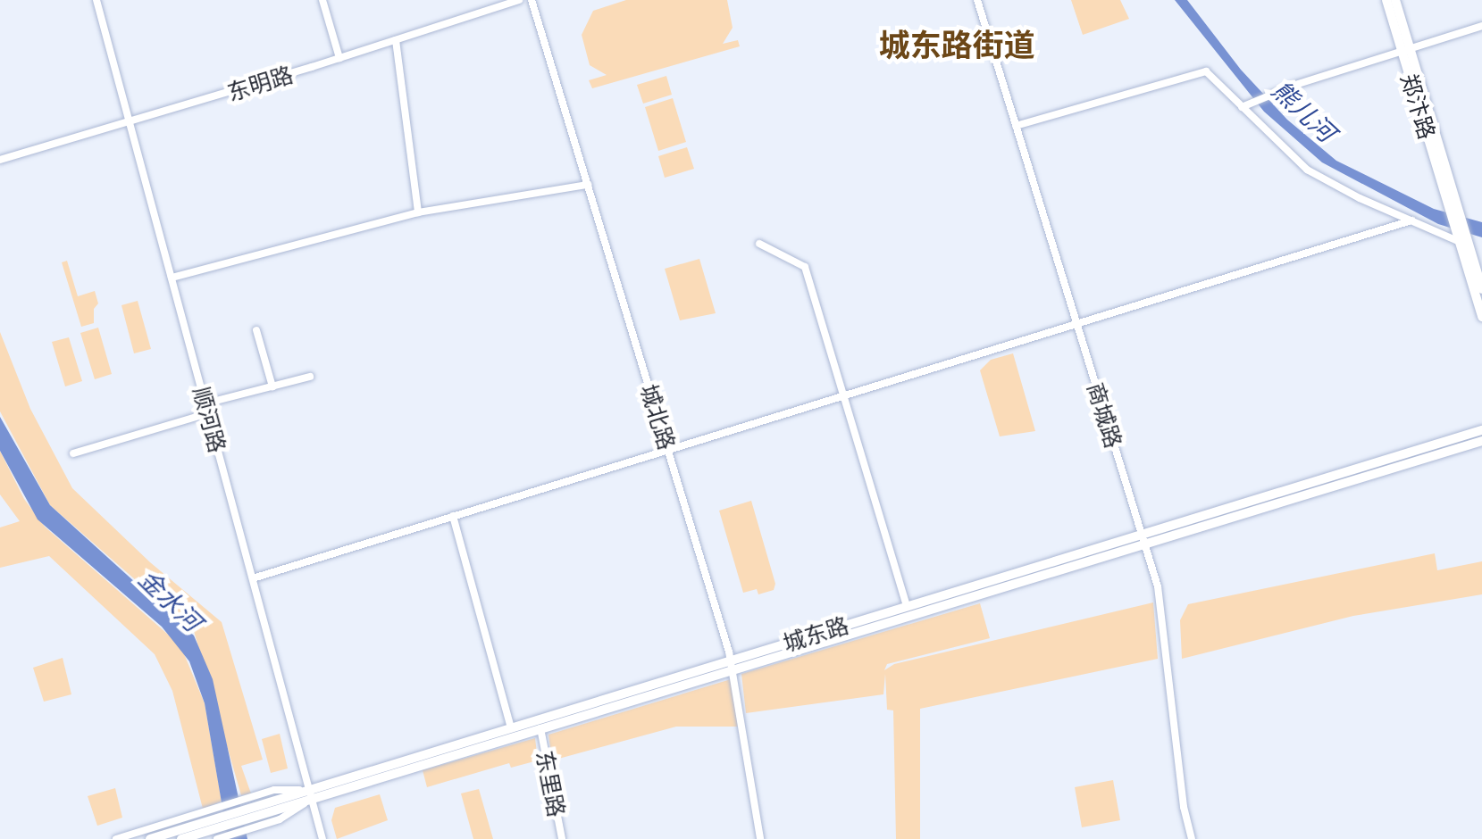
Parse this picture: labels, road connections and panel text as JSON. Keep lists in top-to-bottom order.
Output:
{
  "streets": {
    "main road": ["郑汴路", "城东路"],
    "street": [
      "东明路",
      "商城路",
      "城北路",
      "顺河路",
      "东里路"
    ]
  },
  "crossings": [
    ["东明路", "顺河路"],
    ["商城路", "城东路"],
    ["城北路", "城东路"],
    ["顺河路", "城东路"],
    ["城东路", "东里路"]
  ],
  "districts": ["城东路街道"],
  "water": ["熊儿河", "金水河"]
}
